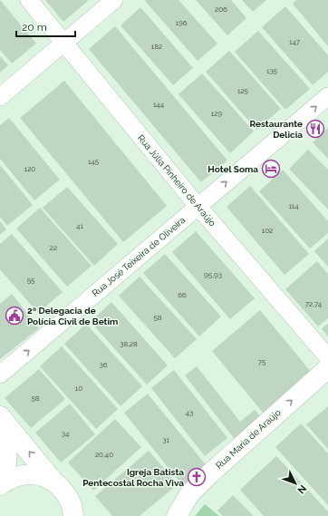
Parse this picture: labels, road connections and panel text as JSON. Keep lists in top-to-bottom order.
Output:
{
  "streets": {
    "main road": ["Rua Maria de Araújo"],
    "street": ["Rua Júlia Pinheiro de Araújo", "Rua José Teixeira de Oliveira"]
  },
  "crossings": [
    ["Rua Júlia Pinheiro de Araújo", "Rua José Teixeira de Oliveira"]
  ],
  "one_way": ["Rua José Teixeira de Oliveira", "Rua Maria de Araújo"],
  "places": {
    "restaurant": ["Restaurante Delicia"],
    "hotel": ["Hotel Soma"],
    "public building": ["2ª Delegacia de Polícia Civil de Betim"],
    "church": ["Igreja Batista Pentecostal Rocha Viva"]
  },
  "house_numbers": [
    "206",
    "196",
    "147",
    "182",
    "135",
    "125",
    "144",
    "129",
    "145",
    "120",
    "114",
    "41",
    "102",
    "22",
    "95,93",
    "55",
    "66",
    "72,74",
    "58",
    "38,28",
    "75",
    "36",
    "10",
    "58",
    "43",
    "34",
    "31",
    "20,40"
  ],
  "scale_bar": "20 m",
  "north": "bottom right"
}
